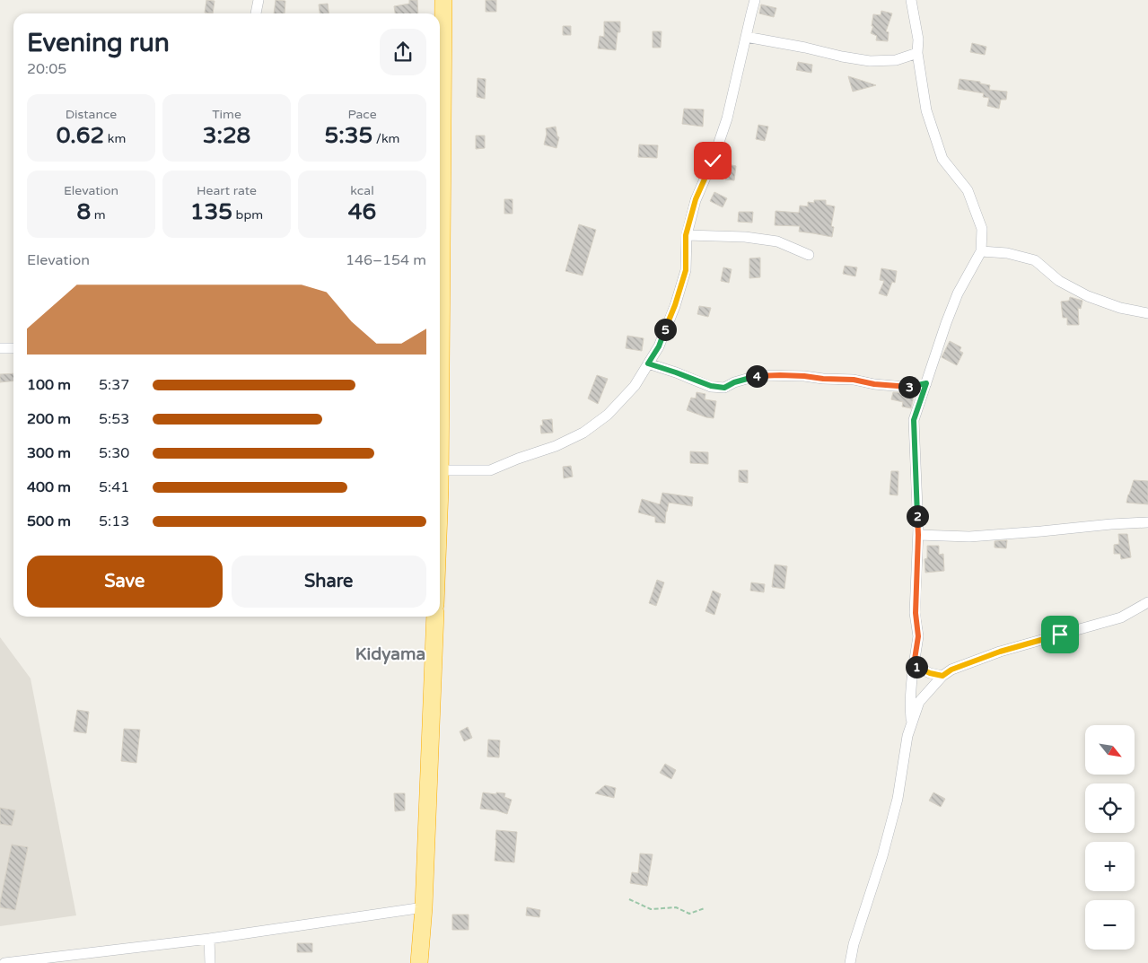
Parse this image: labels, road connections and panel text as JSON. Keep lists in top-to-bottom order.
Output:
{
  "districts": ["Kidyama"],
  "north": "bottom right",
  "page": {
    "heading": ["Evening run", "20:05"],
    "stats": [
      ["Distance", "0.62 km"],
      ["Time", "3:28"],
      ["Pace", "5:35 /km"],
      ["Elevation", "8 m"],
      ["Heart rate", "135 bpm"],
      ["kcal", "46"]
    ],
    "chart": ["Elevation", "146–154 m"],
    "pins": [
      "5",
      "4",
      "3",
      "2",
      "1"
    ],
    "list": [
      {
        "name": "100 m",
        "note": "5:37"
      },
      {
        "name": "200 m",
        "note": "5:53"
      },
      {
        "name": "300 m",
        "note": "5:30"
      },
      {
        "name": "400 m",
        "note": "5:41"
      },
      {
        "name": "500 m",
        "note": "5:13"
      }
    ],
    "buttons": ["Save", "Share"],
    "map_buttons": ["+", "−"]
  }
}
